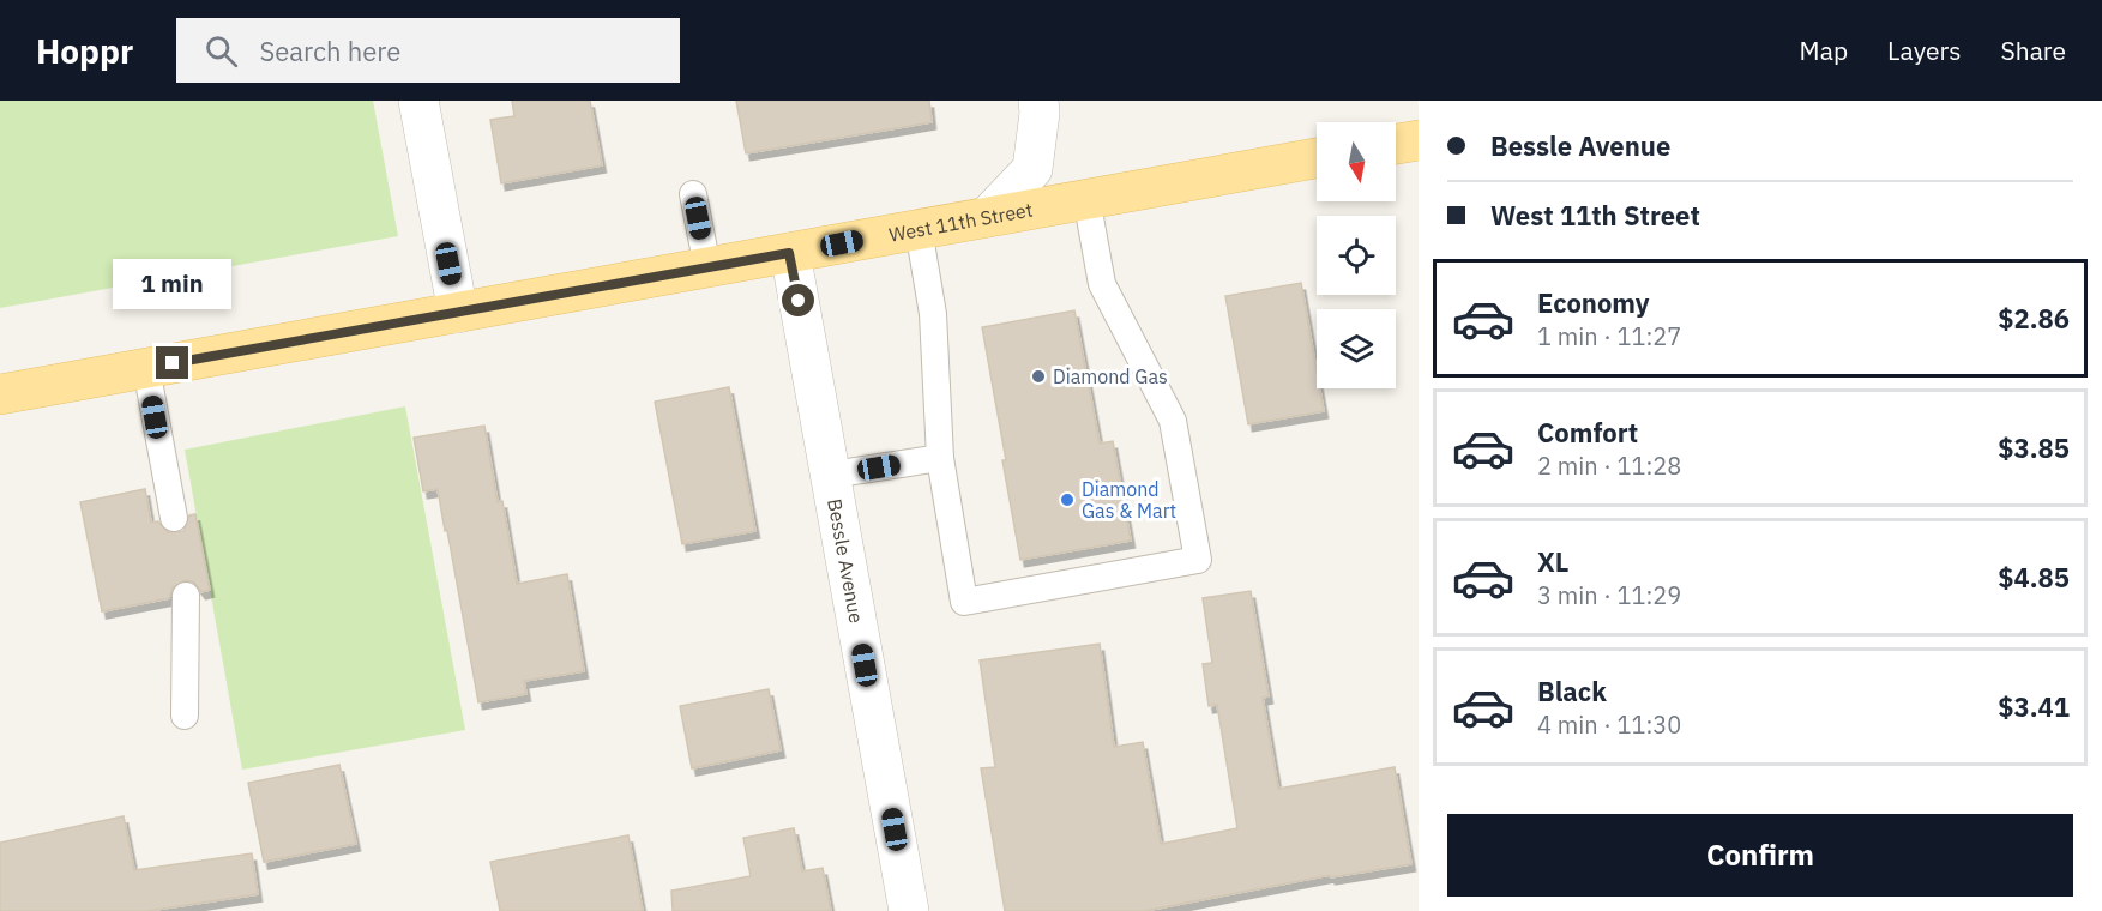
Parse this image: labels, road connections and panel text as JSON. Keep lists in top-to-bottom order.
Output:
{
  "streets": {
    "main road": ["West 11th Street"],
    "street": ["Bessle Avenue"]
  },
  "crossings": [
    ["West 11th Street", "Bessle Avenue"]
  ],
  "places": ["Diamond Gas", "Diamond Gas & Mart"],
  "north": "bottom",
  "page": {
    "header": "Hoppr",
    "search": "Search here",
    "nav": ["Map", "Layers", "Share"],
    "banner": ["Bessle Avenue", "West 11th Street"],
    "bubble": "1 min",
    "list": [
      {
        "name": "Economy",
        "note": "1 min · 11:27",
        "value": "$2.86"
      },
      {
        "name": "Comfort",
        "note": "2 min · 11:28",
        "value": "$3.85"
      },
      {
        "name": "XL",
        "note": "3 min · 11:29",
        "value": "$4.85"
      },
      {
        "name": "Black",
        "note": "4 min · 11:30",
        "value": "$3.41"
      }
    ],
    "buttons": "Confirm"
  }
}
